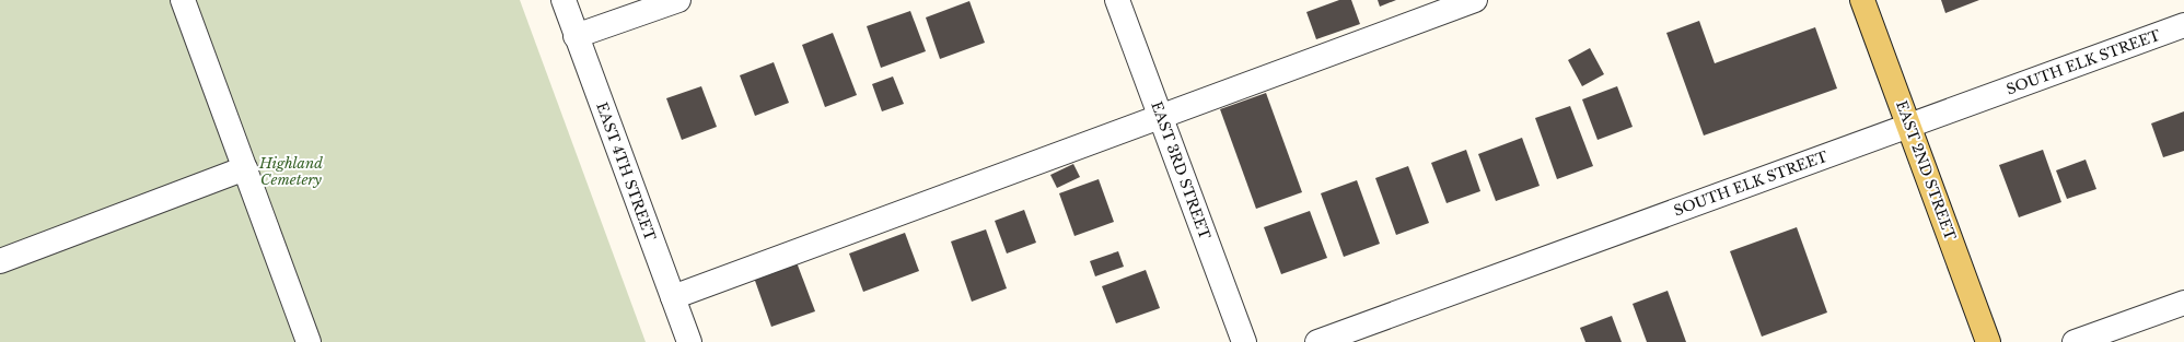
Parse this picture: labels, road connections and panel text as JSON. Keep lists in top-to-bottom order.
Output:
{
  "streets": {
    "main road": ["EAST 2ND STREET"],
    "street": ["SOUTH ELK STREET", "EAST 3RD STREET", "EAST 4TH STREET"]
  },
  "crossings": [
    ["SOUTH ELK STREET", "EAST 2ND STREET"]
  ],
  "parks": ["Highland Cemetery"]
}
